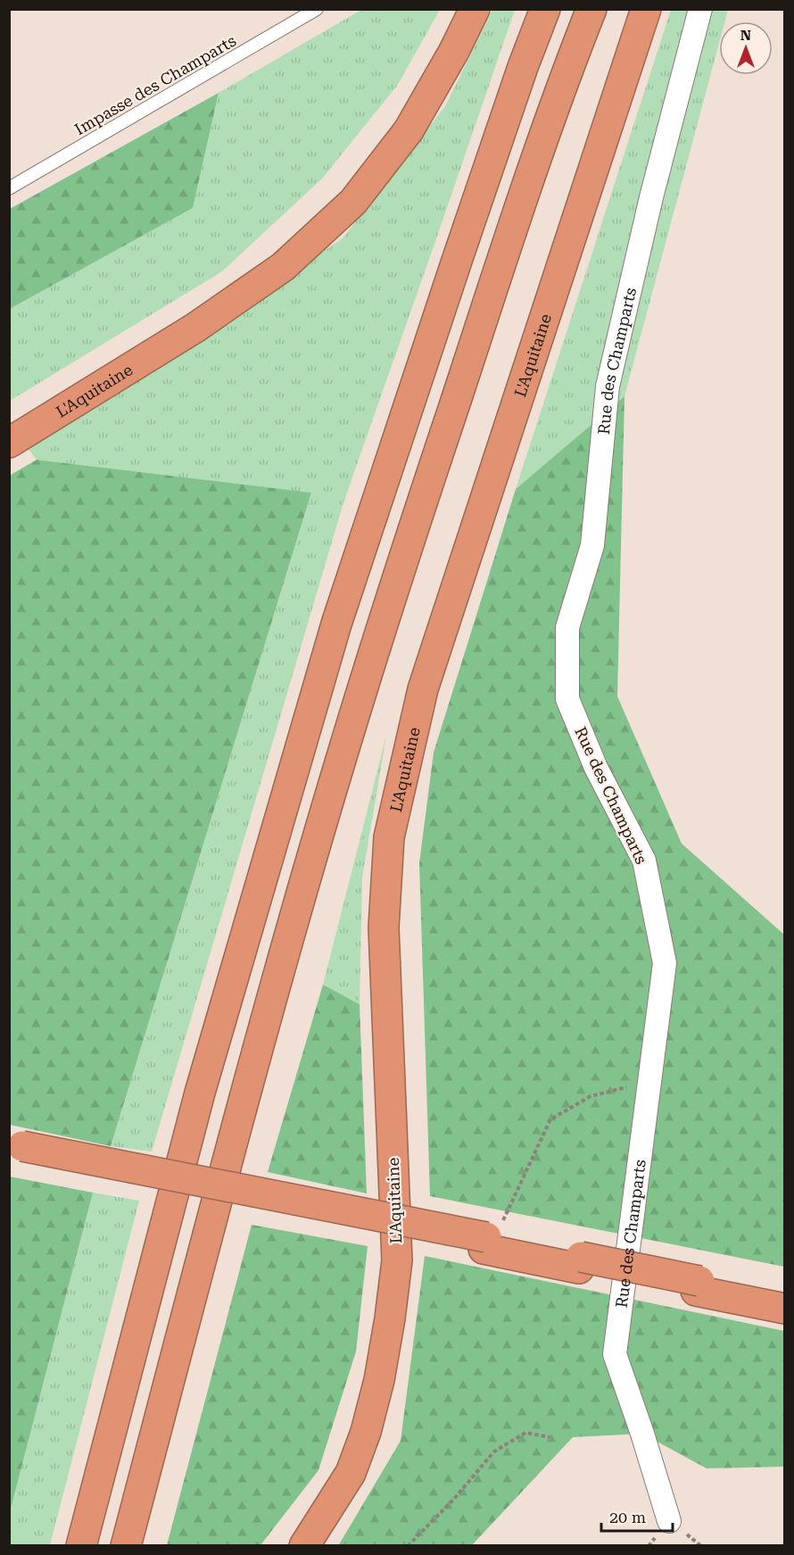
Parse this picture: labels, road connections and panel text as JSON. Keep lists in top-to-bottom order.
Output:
{
  "streets": {
    "highway": ["L'Aquitaine"],
    "street": ["Rue des Champarts"],
    "lane": ["Impasse des Champarts"]
  },
  "scale_bar": "20 m",
  "north": "top"
}
